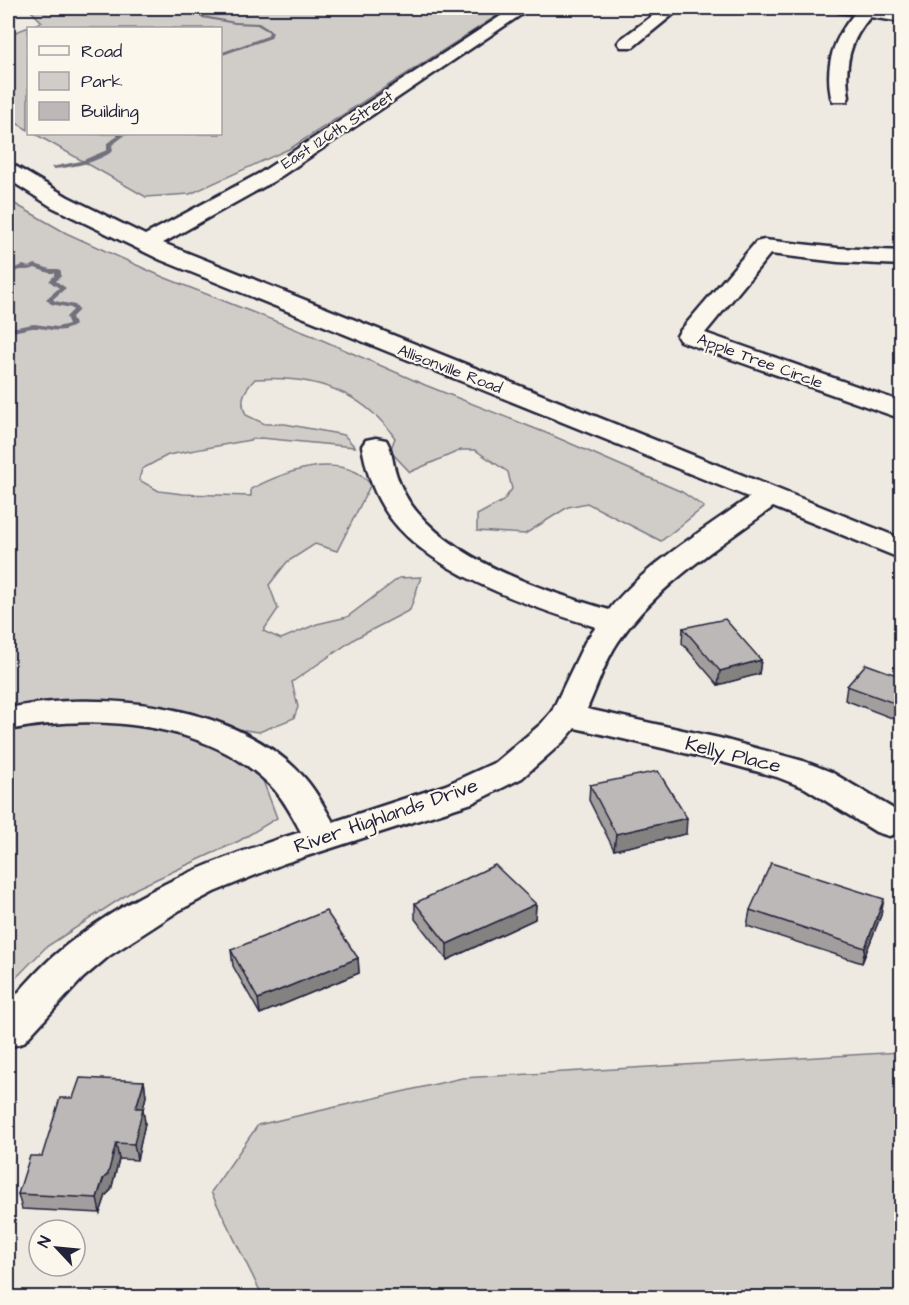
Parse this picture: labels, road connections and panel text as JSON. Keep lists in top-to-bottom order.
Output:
{
  "streets": {
    "street": [
      "East 126th Street",
      "Apple Tree Circle",
      "Allisonville Road",
      "Kelly Place",
      "River Highlands Drive"
    ]
  },
  "crossings": [
    ["East 126th Street", "Allisonville Road"],
    ["Allisonville Road", "River Highlands Drive"],
    ["Kelly Place", "River Highlands Drive"]
  ],
  "legend": ["Road", "Park", "Building"],
  "north": "top left"
}
